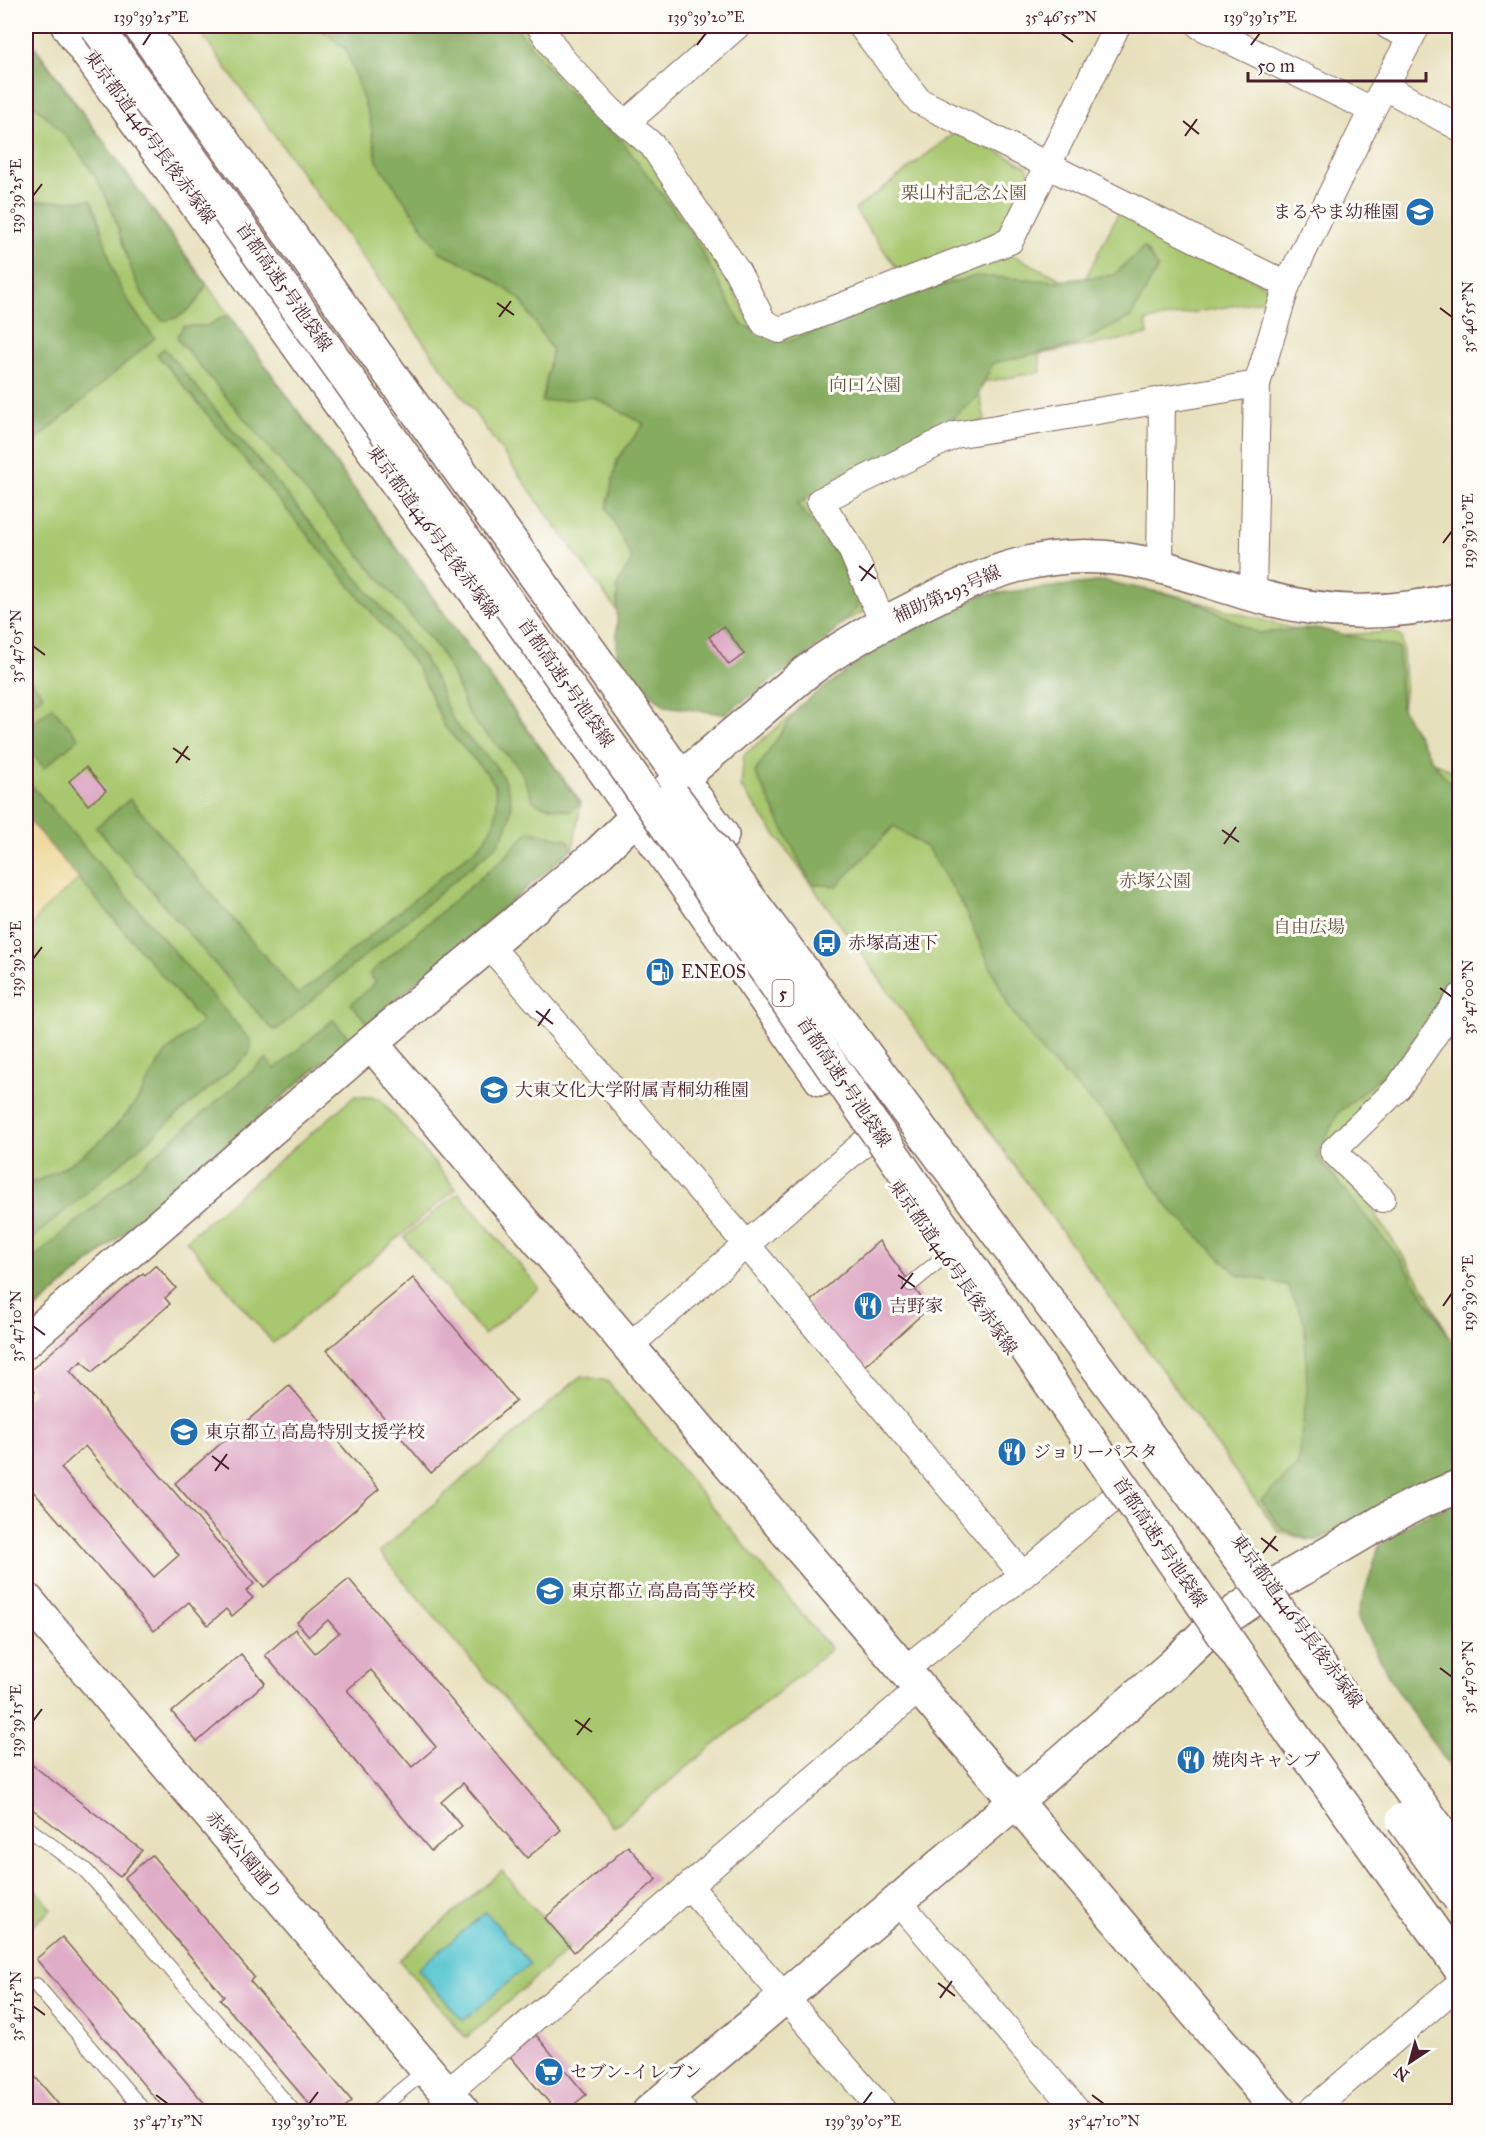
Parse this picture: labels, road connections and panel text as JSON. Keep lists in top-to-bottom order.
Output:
{
  "streets": {
    "main road": [
      "東京都道446号長後赤塚線",
      "首都高速5号池袋線",
      "補助第293号線",
      "5",
      "赤塚公園通り"
    ]
  },
  "crossings": [
    ["東京都道446号長後赤塚線", "補助第293号線"]
  ],
  "parks": [
    "栗山村記念公園",
    "向口公園",
    "赤塚公園",
    "自由広場"
  ],
  "places": {
    "school or university": [
      "まるやま幼稚園",
      "大東文化大学附属青桐幼稚園",
      "東京都立 高島特別支援学校",
      "東京都立 高島高等学校"
    ],
    "bus stop": ["赤塚高速下"],
    "fuel station": ["ENEOS"],
    "restaurant": ["吉野家", "ジョリーパスタ", "焼肉キャンプ"],
    "supermarket": ["セブン-イレブン"]
  },
  "scale_bar": "50 m",
  "north": "bottom left",
  "coordinates": [
    "139°39'25\"E",
    "139°39'20\"E",
    "35°46'55\"N",
    "139°39'15\"E",
    "139°39'10\"E",
    "35°47'05\"N",
    "35°47'00\"N",
    "139°39'05\"E",
    "35°47'10\"N",
    "35°47'15\"N"
  ]
}
